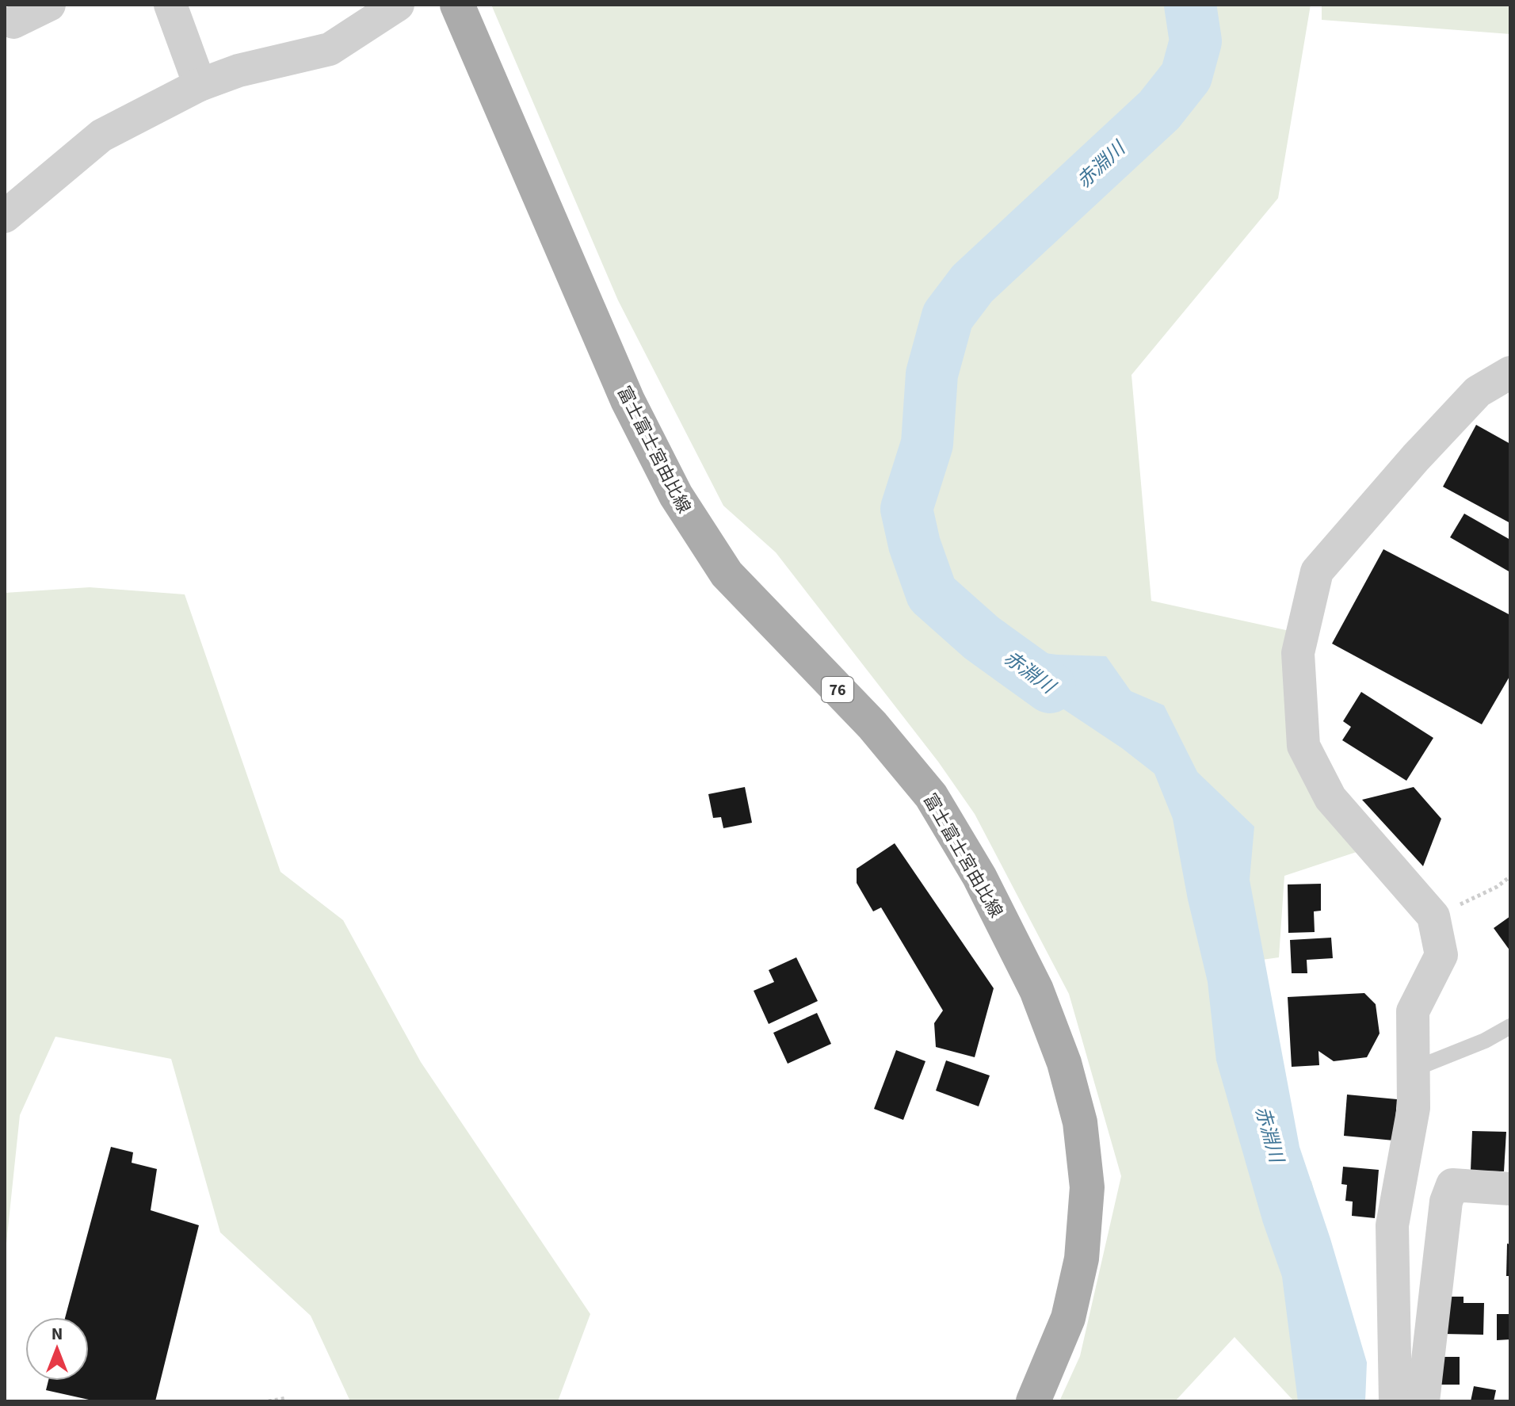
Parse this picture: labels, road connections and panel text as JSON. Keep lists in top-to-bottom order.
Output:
{
  "streets": {
    "main road": ["富士富士宮由比線", "76"]
  },
  "water": ["赤淵川"],
  "north": "top"
}
